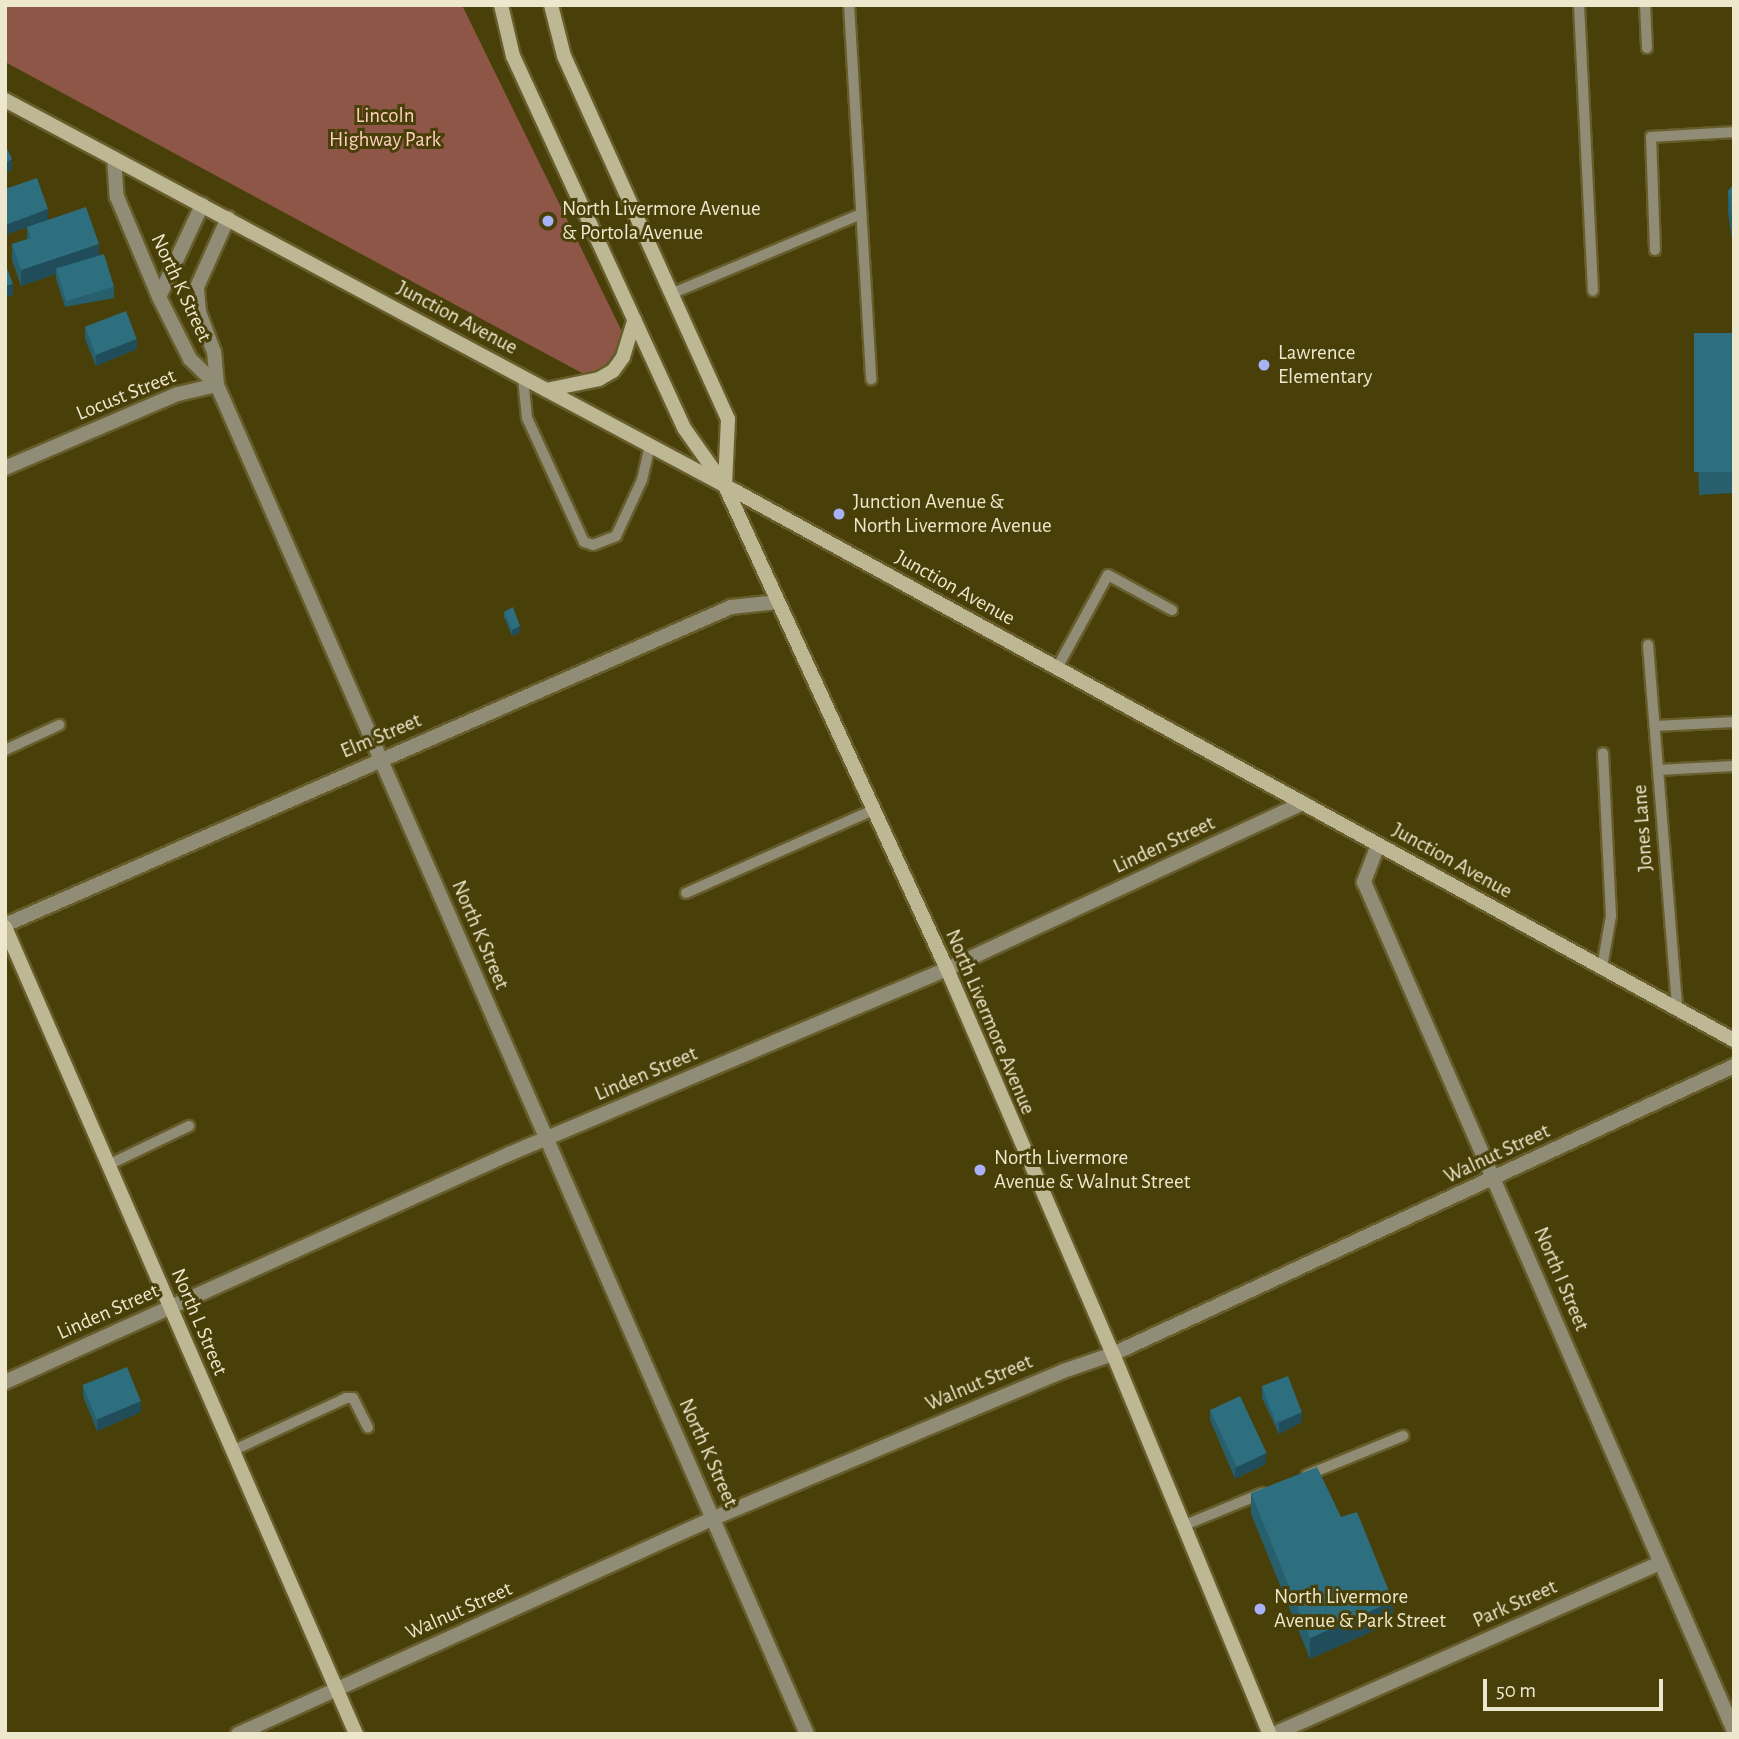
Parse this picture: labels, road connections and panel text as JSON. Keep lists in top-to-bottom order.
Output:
{
  "streets": {
    "street": [
      "North K Street",
      "Junction Avenue",
      "Locust Street",
      "Elm Street",
      "Linden Street",
      "North Livermore Avenue",
      "Walnut Street",
      "North I Street",
      "North L Street",
      "Park Street"
    ],
    "lane": ["Jones Lane"]
  },
  "crossings": [
    ["North K Street", "Junction Avenue"],
    ["North K Street", "Locust Street"],
    ["North K Street", "Elm Street"],
    ["North K Street", "Linden Street"],
    ["North K Street", "Walnut Street"],
    ["Junction Avenue", "Jones Lane"],
    ["Junction Avenue", "Linden Street"],
    ["Junction Avenue", "North Livermore Avenue"],
    ["Junction Avenue", "North I Street"],
    ["Elm Street", "North Livermore Avenue"],
    ["Elm Street", "North L Street"],
    ["Linden Street", "North Livermore Avenue"],
    ["Linden Street", "North L Street"],
    ["North Livermore Avenue", "Walnut Street"],
    ["North Livermore Avenue", "Park Street"],
    ["Walnut Street", "North I Street"],
    ["Walnut Street", "North L Street"],
    ["North I Street", "Park Street"]
  ],
  "parks": ["Lincoln Highway Park"],
  "places": [
    "North Livermore Avenue & Portola Avenue",
    "Lawrence Elementary",
    "Junction Avenue & North Livermore Avenue",
    "North Livermore Avenue & Walnut Street",
    "North Livermore Avenue & Park Street"
  ],
  "scale_bar": "50 m"
}
